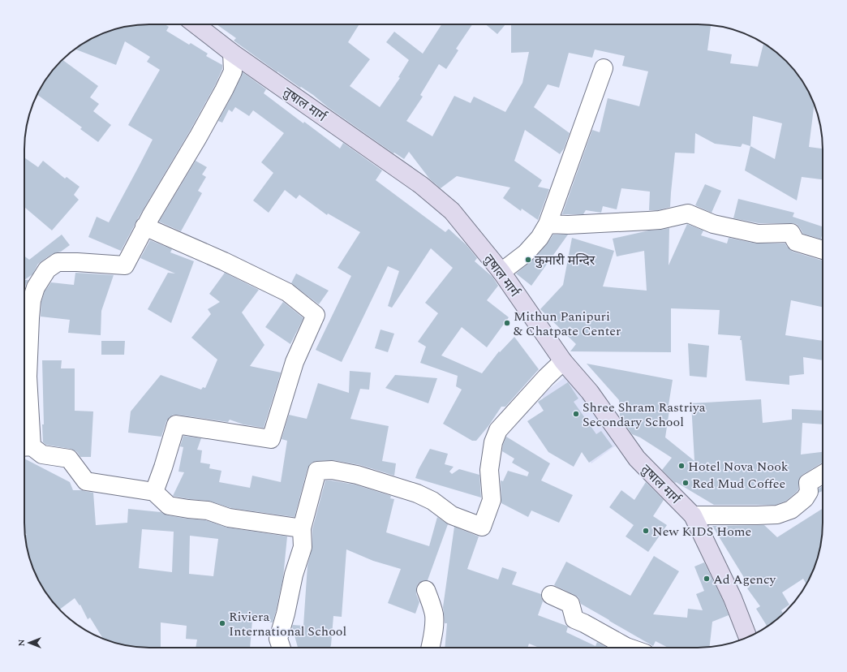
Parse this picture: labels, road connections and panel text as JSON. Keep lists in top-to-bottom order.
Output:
{
  "streets": {
    "street": ["तुषाल मार्ग"]
  },
  "places": [
    "कुमारी मन्दिर",
    "Mithun Panipuri & Chatpate Center",
    "Shree Shram Rastriya Secondary School",
    "Hotel Nova Nook",
    "Red Mud Coffee",
    "New KIDS Home",
    "Ad Agency",
    "Riviera International School"
  ],
  "north": "left"
}
